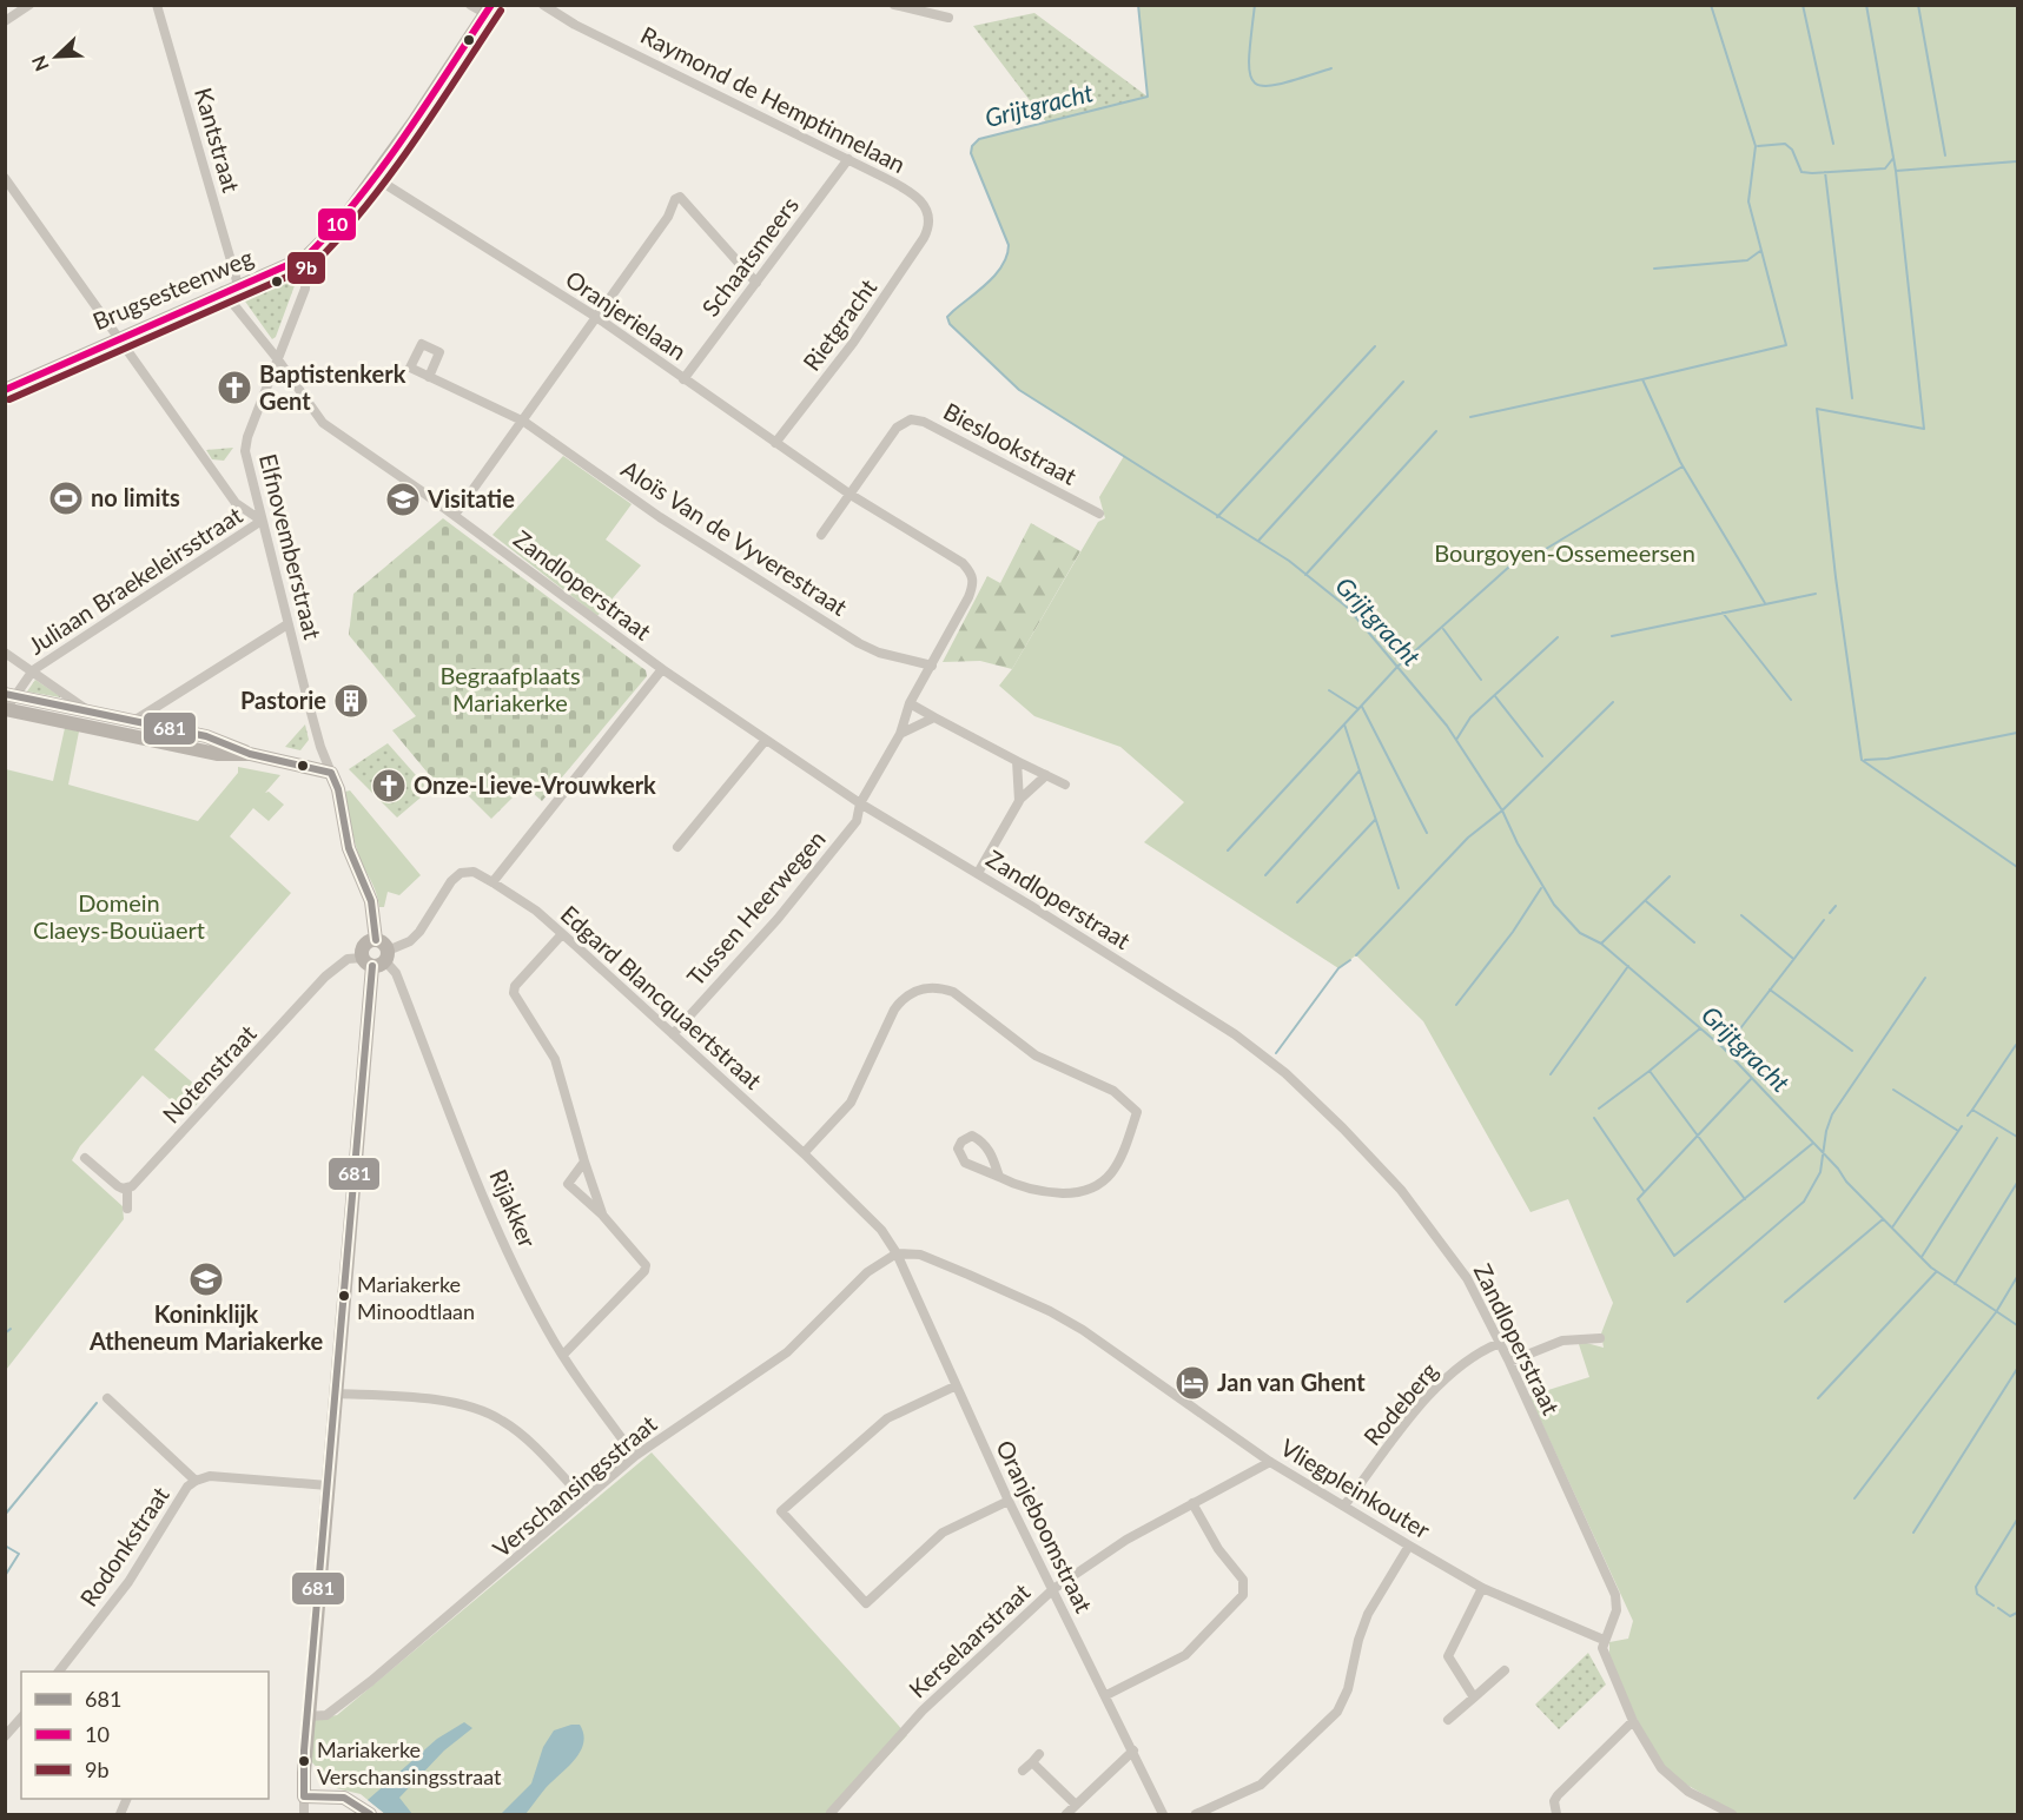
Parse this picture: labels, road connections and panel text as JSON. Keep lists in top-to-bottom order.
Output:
{
  "streets": {
    "street": [
      "Raymond de Hemptinnelaan",
      "Kantstraat",
      "Schaatsmeers",
      "Brugsesteenweg",
      "Oranjerielaan",
      "Rietgracht",
      "Bieslookstraat",
      "Aloïs Van de Vyverestraat",
      "Elfnovemberstraat",
      "Juliaan Braekeleirsstraat",
      "Zandloperstraat",
      "Tussen Heerwegen",
      "Edgard Blancquaertstraat",
      "Notenstraat",
      "Rijakker",
      "Rodeberg",
      "Verschansingsstraat",
      "Vliegpleinkouter",
      "Oranjeboomstraat",
      "Rodonkstraat",
      "Kerselaarstraat"
    ]
  },
  "crossings": [
    ["Raymond de Hemptinnelaan", "Schaatsmeers"],
    ["Raymond de Hemptinnelaan", "Rietgracht"],
    ["Kantstraat", "Brugsesteenweg"],
    ["Schaatsmeers", "Oranjerielaan"],
    ["Brugsesteenweg", "Oranjerielaan"],
    ["Brugsesteenweg", "Elfnovemberstraat"],
    ["Brugsesteenweg", "Zandloperstraat"],
    ["Oranjerielaan", "Rietgracht"],
    ["Oranjerielaan", "Bieslookstraat"],
    ["Oranjerielaan", "Aloïs Van de Vyverestraat"],
    ["Oranjerielaan", "Tussen Heerwegen"],
    ["Elfnovemberstraat", "Juliaan Braekeleirsstraat"],
    ["Elfnovemberstraat", "Zandloperstraat"],
    ["Zandloperstraat", "Tussen Heerwegen"],
    ["Zandloperstraat", "Rodeberg"],
    ["Zandloperstraat", "Vliegpleinkouter"],
    ["Tussen Heerwegen", "Edgard Blancquaertstraat"],
    ["Edgard Blancquaertstraat", "Notenstraat"],
    ["Edgard Blancquaertstraat", "Rijakker"],
    ["Edgard Blancquaertstraat", "Verschansingsstraat"],
    ["Edgard Blancquaertstraat", "Vliegpleinkouter"],
    ["Edgard Blancquaertstraat", "Oranjeboomstraat"],
    ["Notenstraat", "Rijakker"],
    ["Rijakker", "Verschansingsstraat"],
    ["Rodeberg", "Vliegpleinkouter"],
    ["Verschansingsstraat", "Vliegpleinkouter"],
    ["Verschansingsstraat", "Oranjeboomstraat"],
    ["Vliegpleinkouter", "Oranjeboomstraat"],
    ["Vliegpleinkouter", "Kerselaarstraat"],
    ["Oranjeboomstraat", "Kerselaarstraat"]
  ],
  "water": ["Grijtgracht"],
  "parks": ["Bourgoyen-Ossemeersen", "Begraafplaats Mariakerke", "Domein Claeys-Bouüaert"],
  "places": {
    "church": ["Baptistenkerk Gent", "Onze-Lieve-Vrouwkerk"],
    "sports": ["no limits"],
    "school or university": ["Visitatie", "Koninklijk Atheneum Mariakerke"],
    "building": ["Pastorie"],
    "other": ["Mariakerke Minoodtlaan", "Mariakerke Verschansingsstraat"],
    "hotel": ["Jan van Ghent"]
  },
  "lines": ["transit line 10", "transit line 9b", "transit line 681"],
  "legend": ["681", "10", "9b"],
  "north": "bottom left"
}
